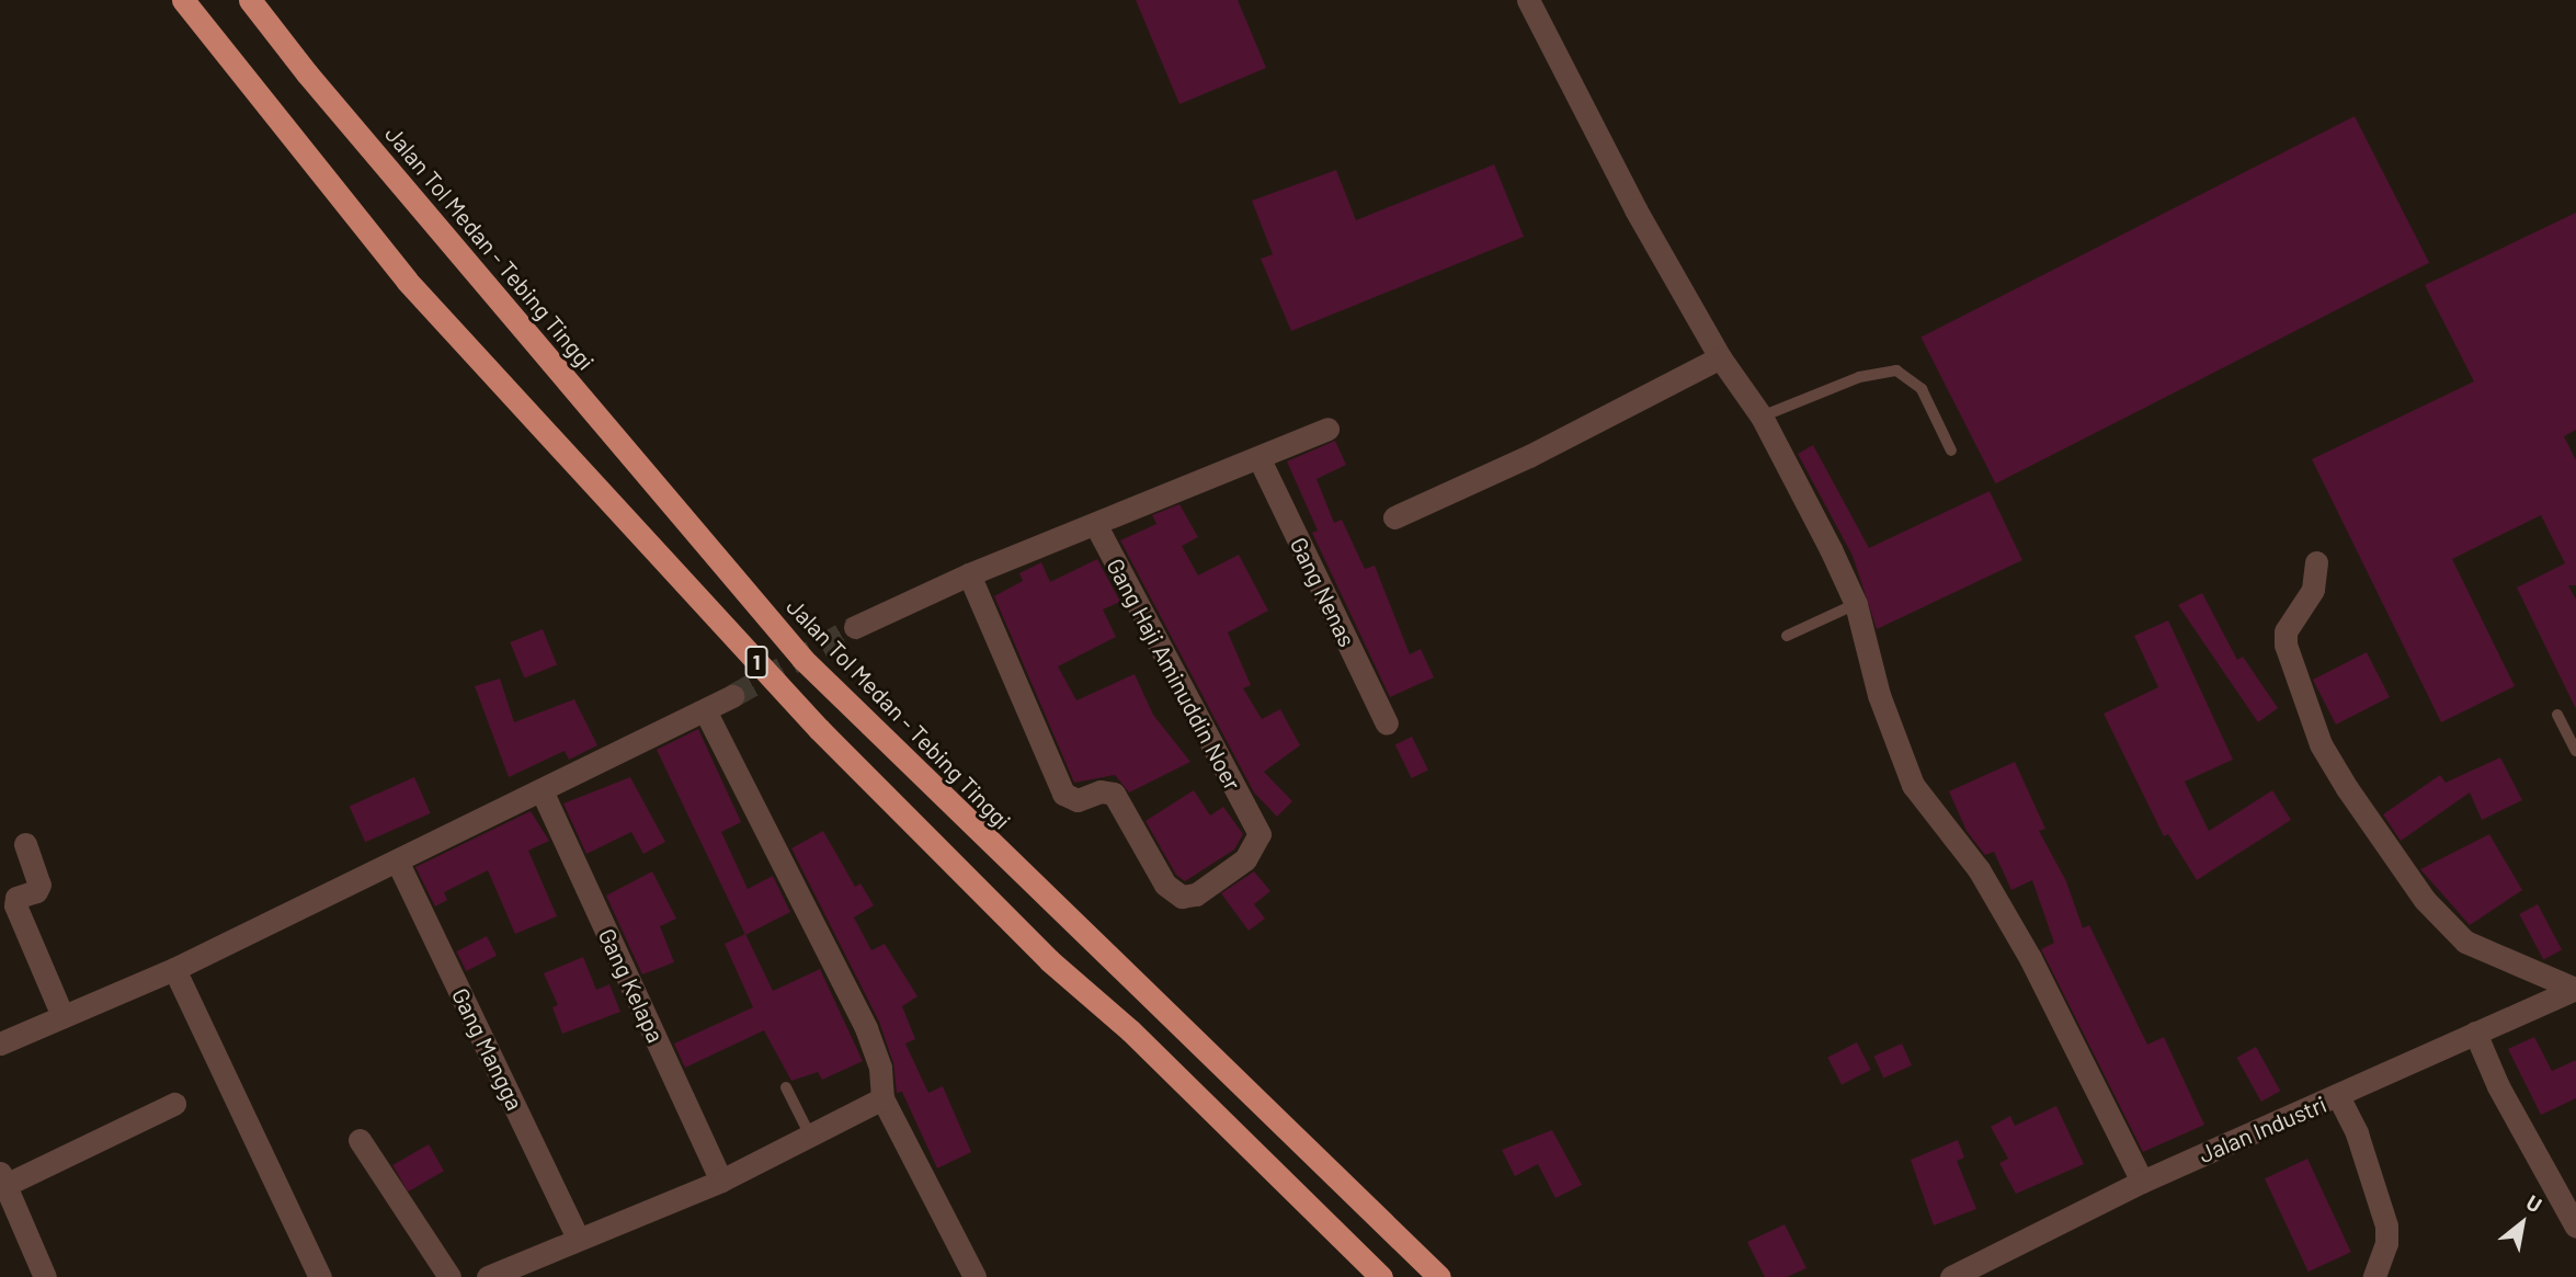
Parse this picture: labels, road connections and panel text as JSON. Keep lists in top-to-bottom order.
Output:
{
  "streets": {
    "highway": ["Jalan Tol Medan - Tebing Tinggi", "1"],
    "street": [
      "Gang Nenas",
      "Gang Haji Aminuddin Noer",
      "Gang Kelapa",
      "Gang Mangga",
      "Jalan Industri"
    ]
  },
  "north": "top right"
}
